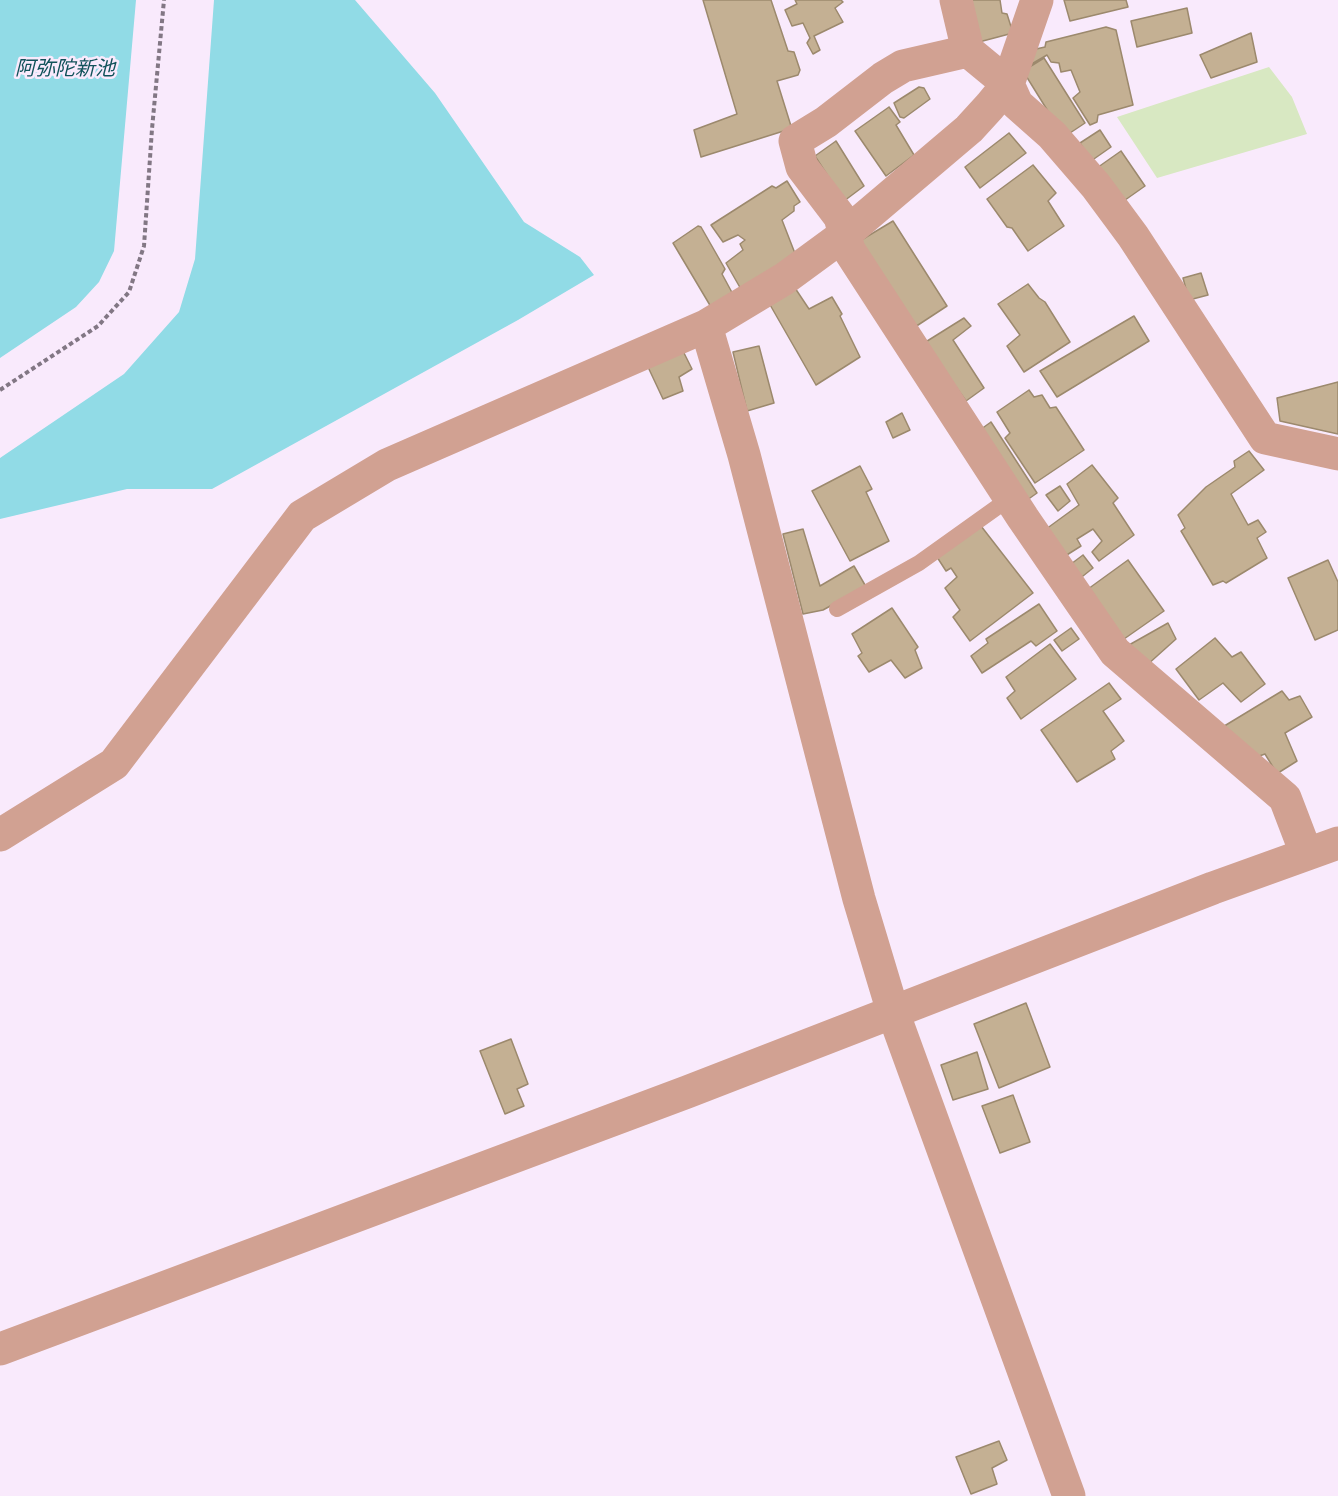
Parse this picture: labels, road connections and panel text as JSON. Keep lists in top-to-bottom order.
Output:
{
  "water": ["阿弥陀新池"]
}
